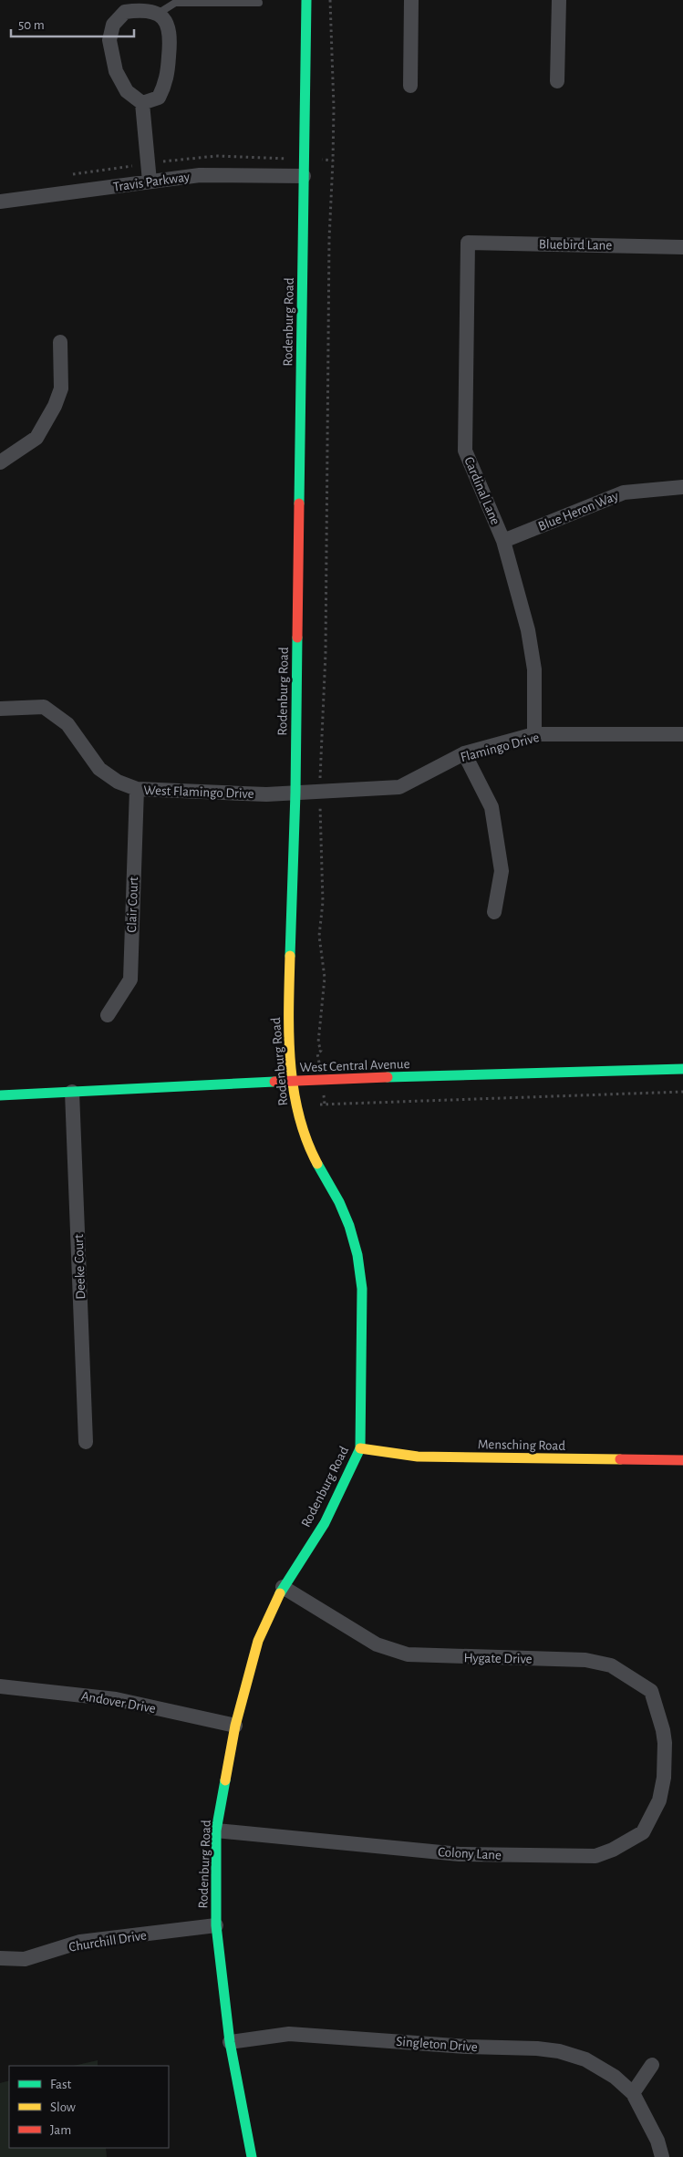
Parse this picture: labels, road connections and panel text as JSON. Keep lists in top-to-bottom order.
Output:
{
  "streets": {
    "street": [
      "Travis Parkway",
      "Bluebird Lane",
      "Rodenburg Road",
      "Cardinal Lane",
      "Blue Heron Way",
      "Flamingo Drive",
      "West Flamingo Drive",
      "Clair Court",
      "West Central Avenue",
      "Deeke Court",
      "Mensching Road",
      "Hygate Drive",
      "Andover Drive",
      "Colony Lane",
      "Churchill Drive",
      "Singleton Drive"
    ]
  },
  "crossings": [
    ["Travis Parkway", "Rodenburg Road"],
    ["Bluebird Lane", "Cardinal Lane"],
    ["Rodenburg Road", "Flamingo Drive"],
    ["Rodenburg Road", "West Flamingo Drive"],
    ["Rodenburg Road", "West Central Avenue"],
    ["Rodenburg Road", "Mensching Road"],
    ["Rodenburg Road", "Hygate Drive"],
    ["Rodenburg Road", "Andover Drive"],
    ["Rodenburg Road", "Colony Lane"],
    ["Rodenburg Road", "Churchill Drive"],
    ["Rodenburg Road", "Singleton Drive"],
    ["Cardinal Lane", "Blue Heron Way"],
    ["Cardinal Lane", "Flamingo Drive"],
    ["Flamingo Drive", "West Flamingo Drive"],
    ["West Flamingo Drive", "Clair Court"],
    ["West Central Avenue", "Deeke Court"],
    ["Hygate Drive", "Colony Lane"]
  ],
  "legend": ["Fast", "Slow", "Jam"],
  "scale_bar": "50 m"
}
